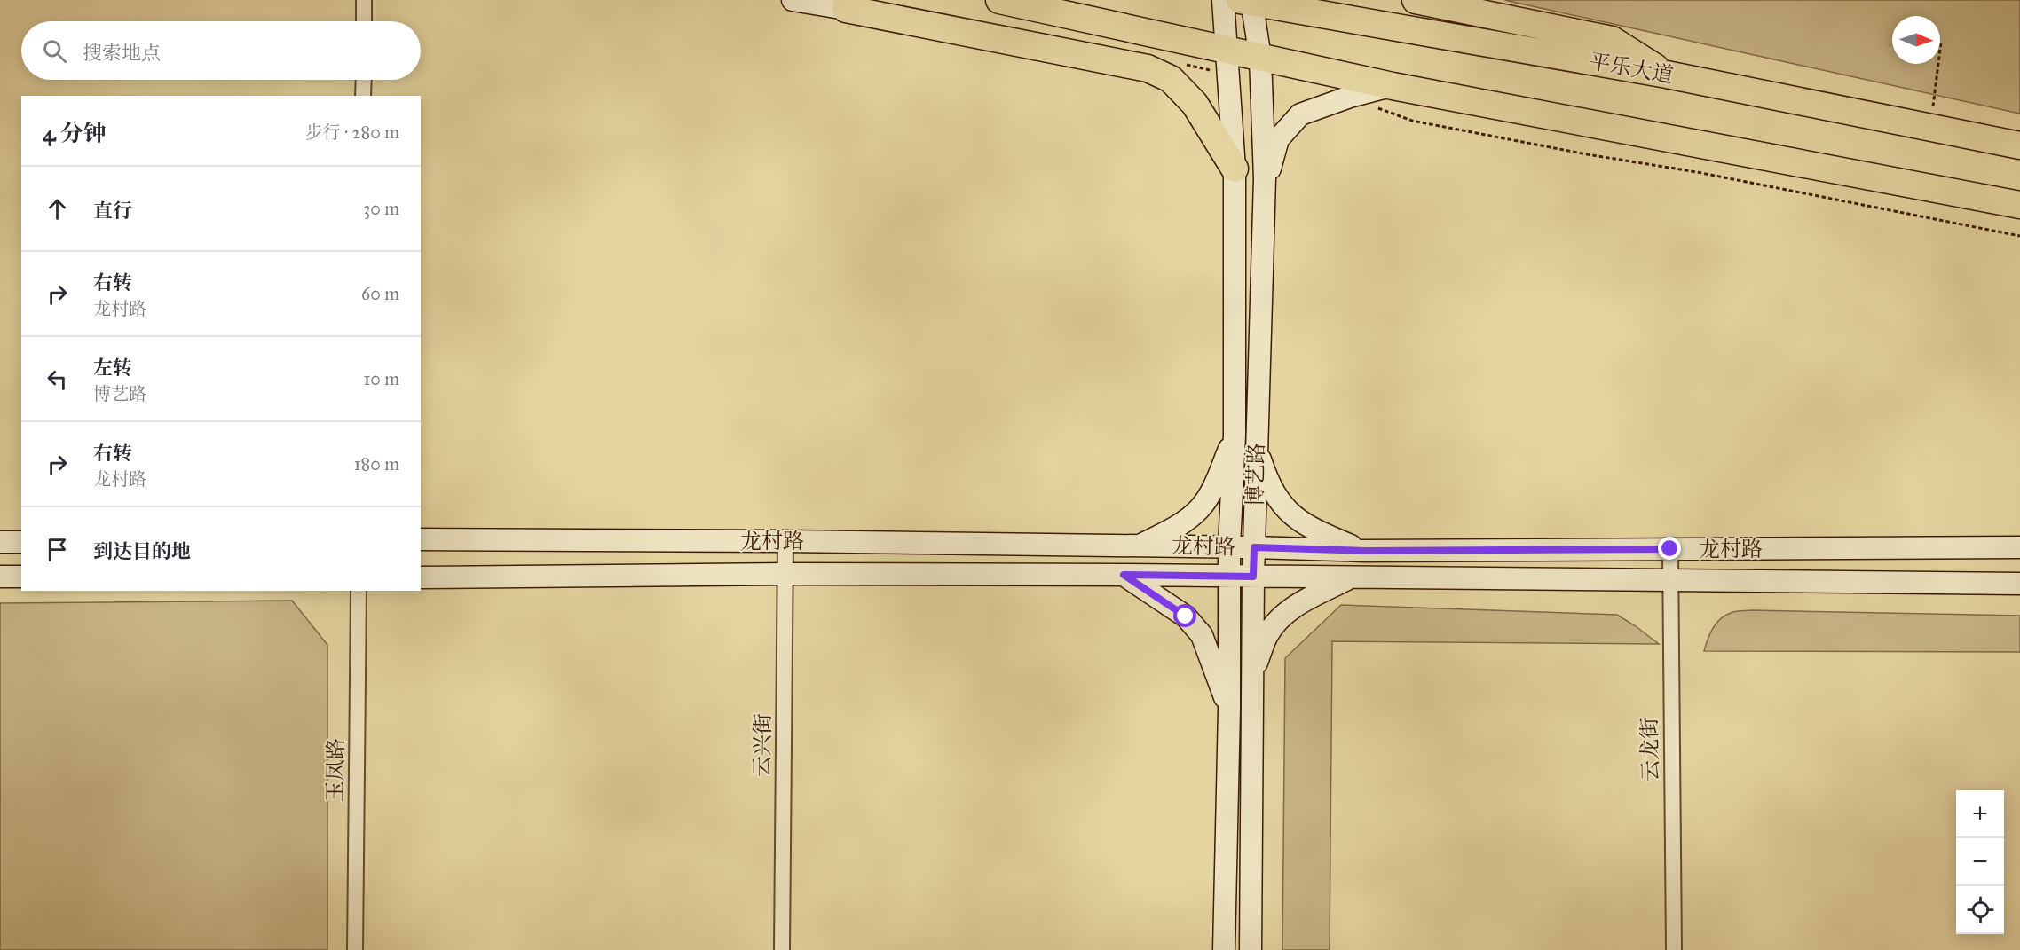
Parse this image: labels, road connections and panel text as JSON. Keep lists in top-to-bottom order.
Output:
{
  "streets": {
    "highway": ["平乐大道"],
    "street": [
      "博艺路",
      "龙村路",
      "云兴街",
      "云龙街",
      "玉凤路"
    ]
  },
  "crossings": [
    ["平乐大道", "博艺路"],
    ["博艺路", "龙村路"],
    ["龙村路", "云兴街"],
    ["龙村路", "云龙街"]
  ],
  "north": "right",
  "page": {
    "search": "搜索地点",
    "heading": ["4 分钟", "步行 · 280 m"],
    "list": [
      ["直行", "30 m"],
      ["右转", "龙村路", "60 m"],
      ["左转", "博艺路", "10 m"],
      ["右转", "龙村路", "180 m"],
      "到达目的地"
    ],
    "map_buttons": ["+", "−"]
  }
}
